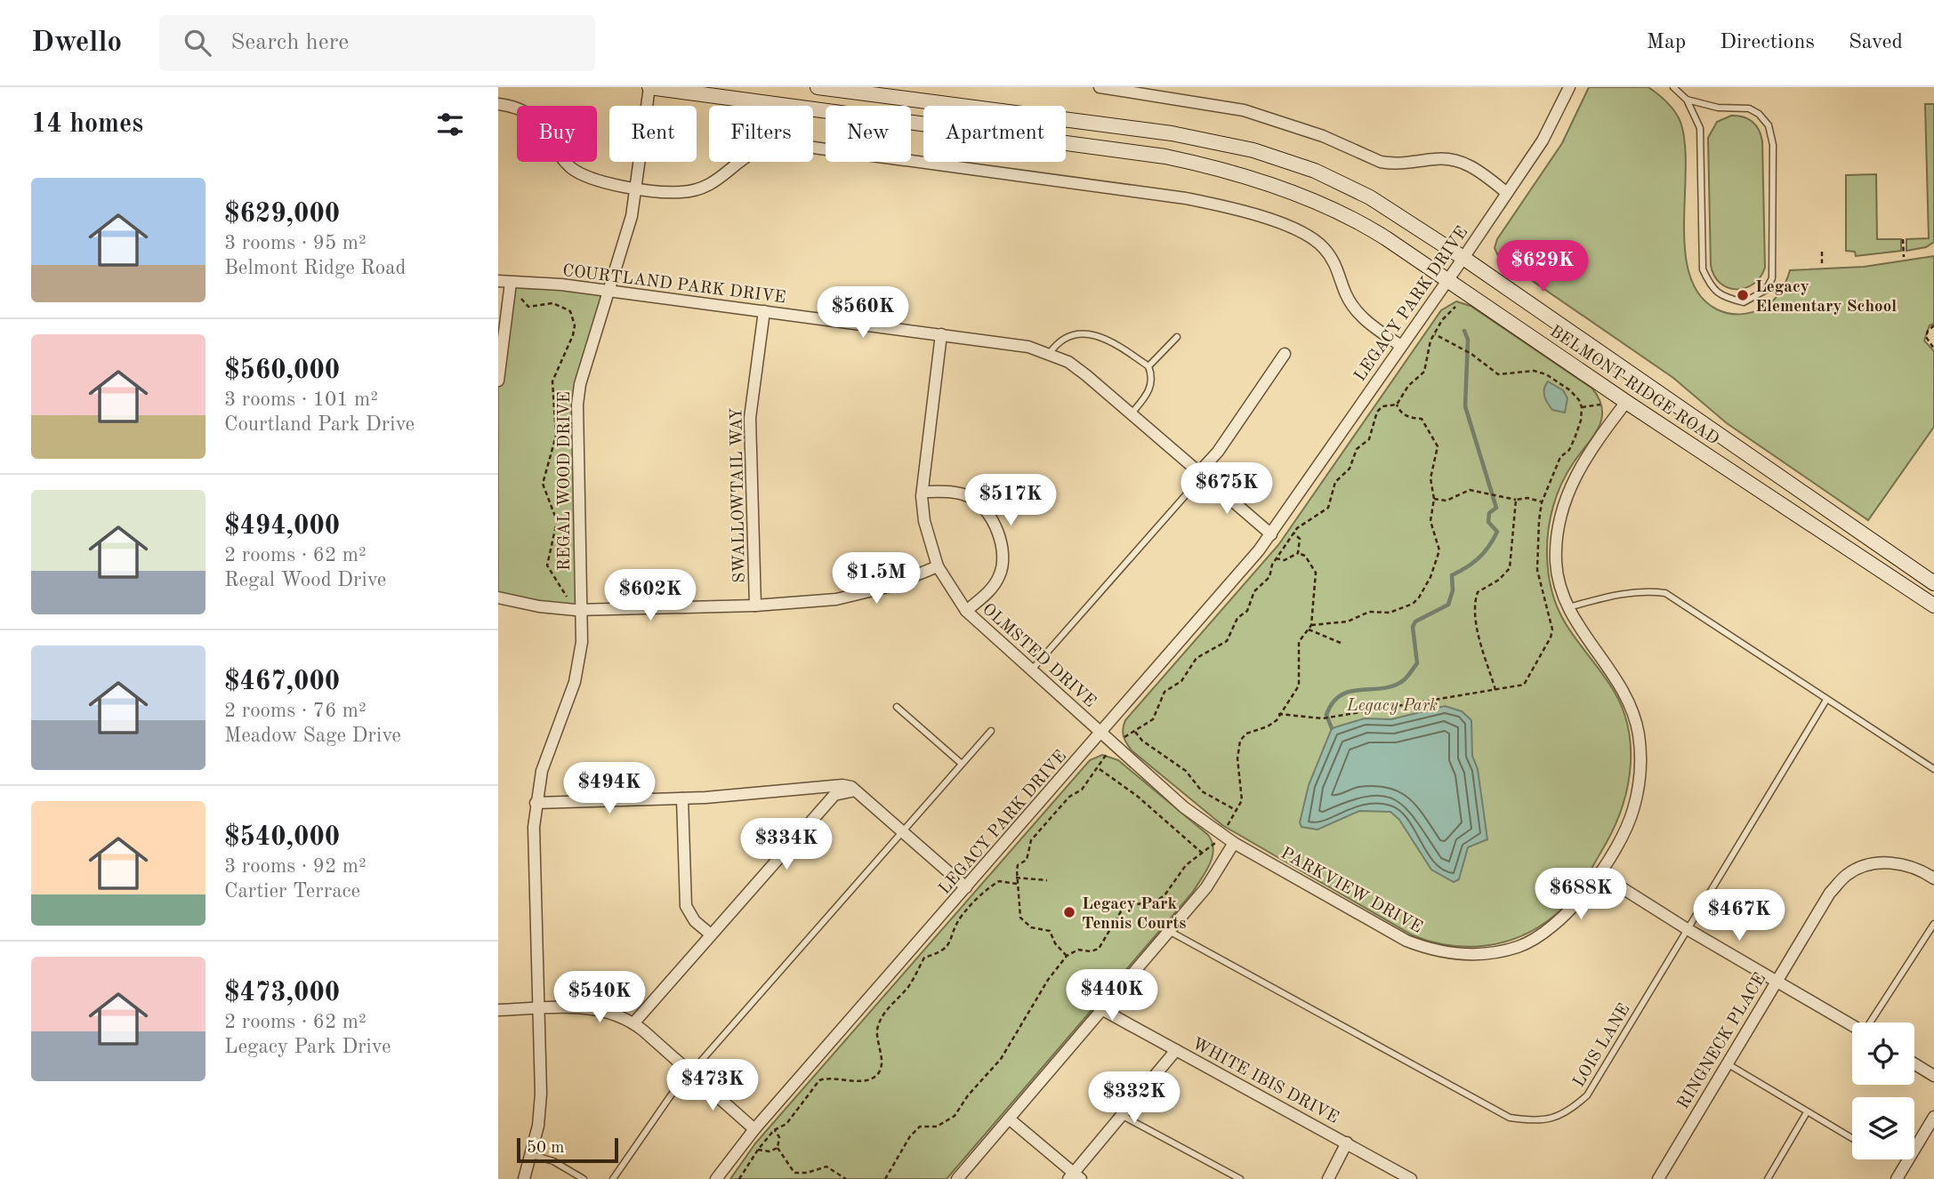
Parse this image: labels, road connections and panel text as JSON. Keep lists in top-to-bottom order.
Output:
{
  "streets": {
    "main road": ["BELMONT RIDGE ROAD"],
    "street": [
      "COURTLAND PARK DRIVE",
      "LEGACY PARK DRIVE",
      "REGAL WOOD DRIVE",
      "SWALLOWTAIL WAY",
      "OLMSTED DRIVE",
      "PARKVIEW DRIVE",
      "RINGNECK PLACE",
      "WHITE IBIS DRIVE"
    ],
    "lane": ["LOIS LANE"]
  },
  "crossings": [
    ["COURTLAND PARK DRIVE", "REGAL WOOD DRIVE"],
    ["COURTLAND PARK DRIVE", "SWALLOWTAIL WAY"],
    ["COURTLAND PARK DRIVE", "OLMSTED DRIVE"],
    ["LEGACY PARK DRIVE", "BELMONT RIDGE ROAD"],
    ["LEGACY PARK DRIVE", "OLMSTED DRIVE"],
    ["LEGACY PARK DRIVE", "PARKVIEW DRIVE"],
    ["BELMONT RIDGE ROAD", "REGAL WOOD DRIVE"],
    ["BELMONT RIDGE ROAD", "PARKVIEW DRIVE"],
    ["OLMSTED DRIVE", "PARKVIEW DRIVE"]
  ],
  "parks": ["Legacy Park"],
  "places": ["Legacy Elementary School", "Legacy Park Tennis Courts"],
  "scale_bar": "50 m",
  "page": {
    "header": "Dwello",
    "search": "Search here",
    "nav": ["Map", "Directions", "Saved"],
    "heading": "14 homes",
    "chip": [
      "Buy",
      "Rent",
      "Filters",
      "New",
      "Apartment"
    ],
    "list": [
      {
        "name": "$629,000",
        "note": "3 rooms · 95 m² · Belmont Ridge Road"
      },
      {
        "name": "$560,000",
        "note": "3 rooms · 101 m² · Courtland Park Drive"
      },
      {
        "name": "$494,000",
        "note": "2 rooms · 62 m² · Regal Wood Drive"
      },
      {
        "name": "$467,000",
        "note": "2 rooms · 76 m² · Meadow Sage Drive"
      },
      {
        "name": "$540,000",
        "note": "3 rooms · 92 m² · Cartier Terrace"
      },
      {
        "name": "$473,000",
        "note": "2 rooms · 62 m² · Legacy Park Drive"
      }
    ],
    "price": [
      "$629K",
      "$560K",
      "$675K",
      "$517K",
      "$1.5M",
      "$602K",
      "$494K",
      "$334K",
      "$688K",
      "$467K",
      "$440K",
      "$540K",
      "$473K",
      "$332K"
    ],
    "scale": "50 m"
  }
}
